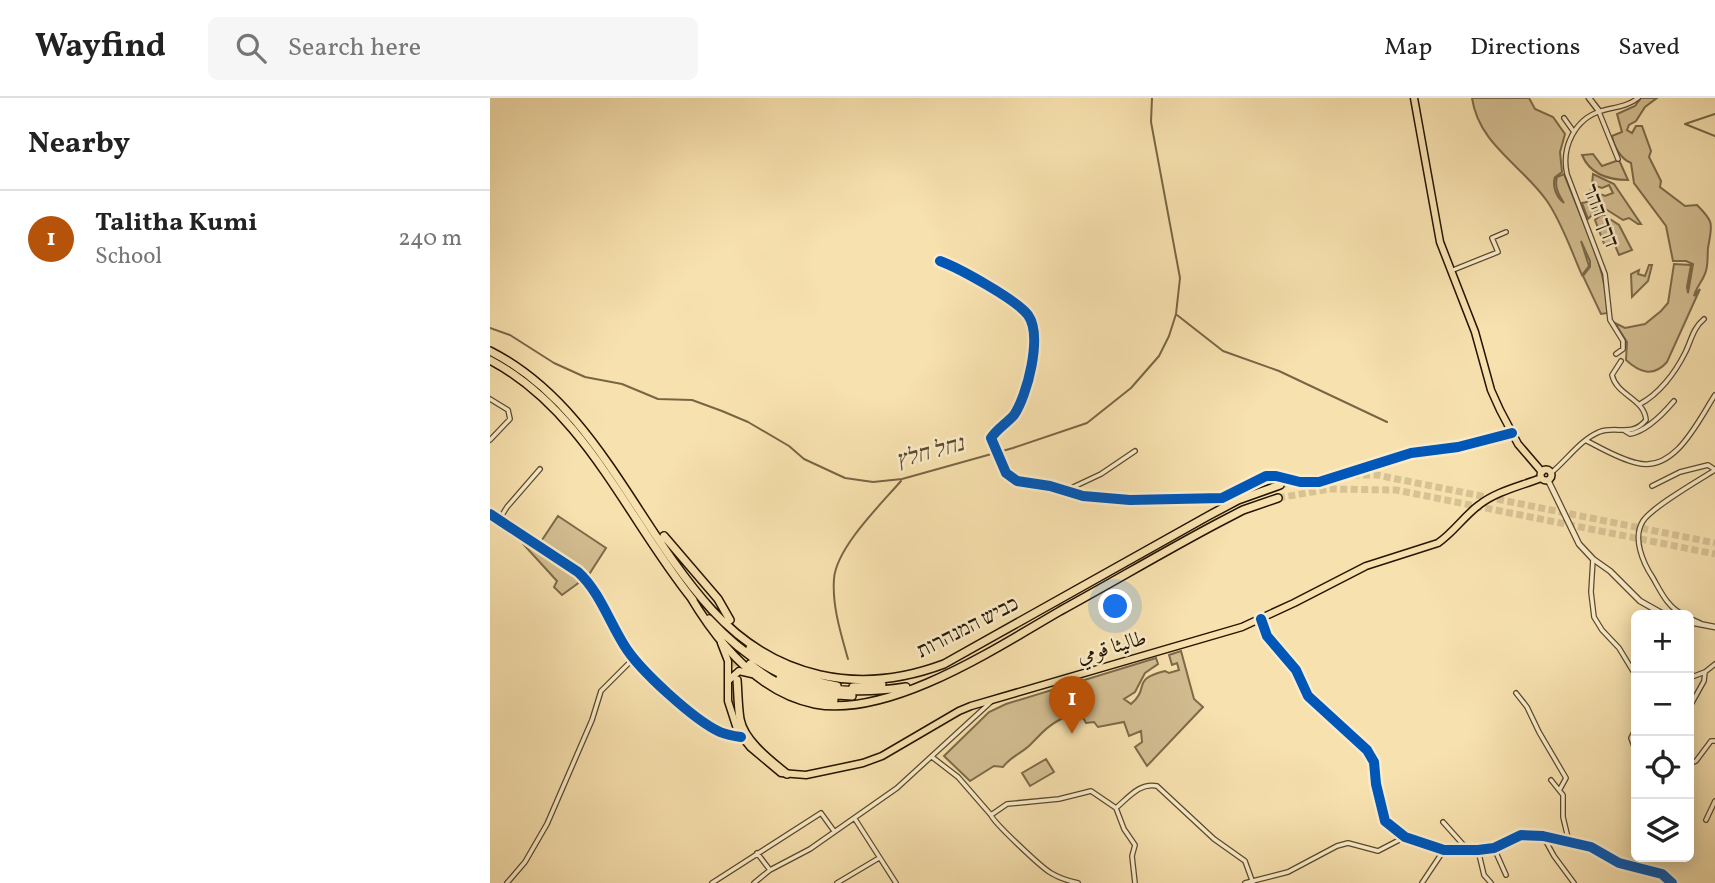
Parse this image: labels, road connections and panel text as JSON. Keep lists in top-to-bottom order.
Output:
{
  "streets": {
    "highway": ["כביש המנהרות"],
    "main road": ["طاليثا قومي"],
    "street": ["דרך ההר"]
  },
  "water": ["נחל חלץ"],
  "page": {
    "header": "Wayfind",
    "search": "Search here",
    "nav": ["Map", "Directions", "Saved"],
    "heading": "Nearby",
    "list": [
      {
        "mark": "1",
        "name": "Talitha Kumi",
        "note": "School",
        "value": "240 m"
      }
    ],
    "map_buttons": ["+", "−"],
    "pins": "1"
  }
}
